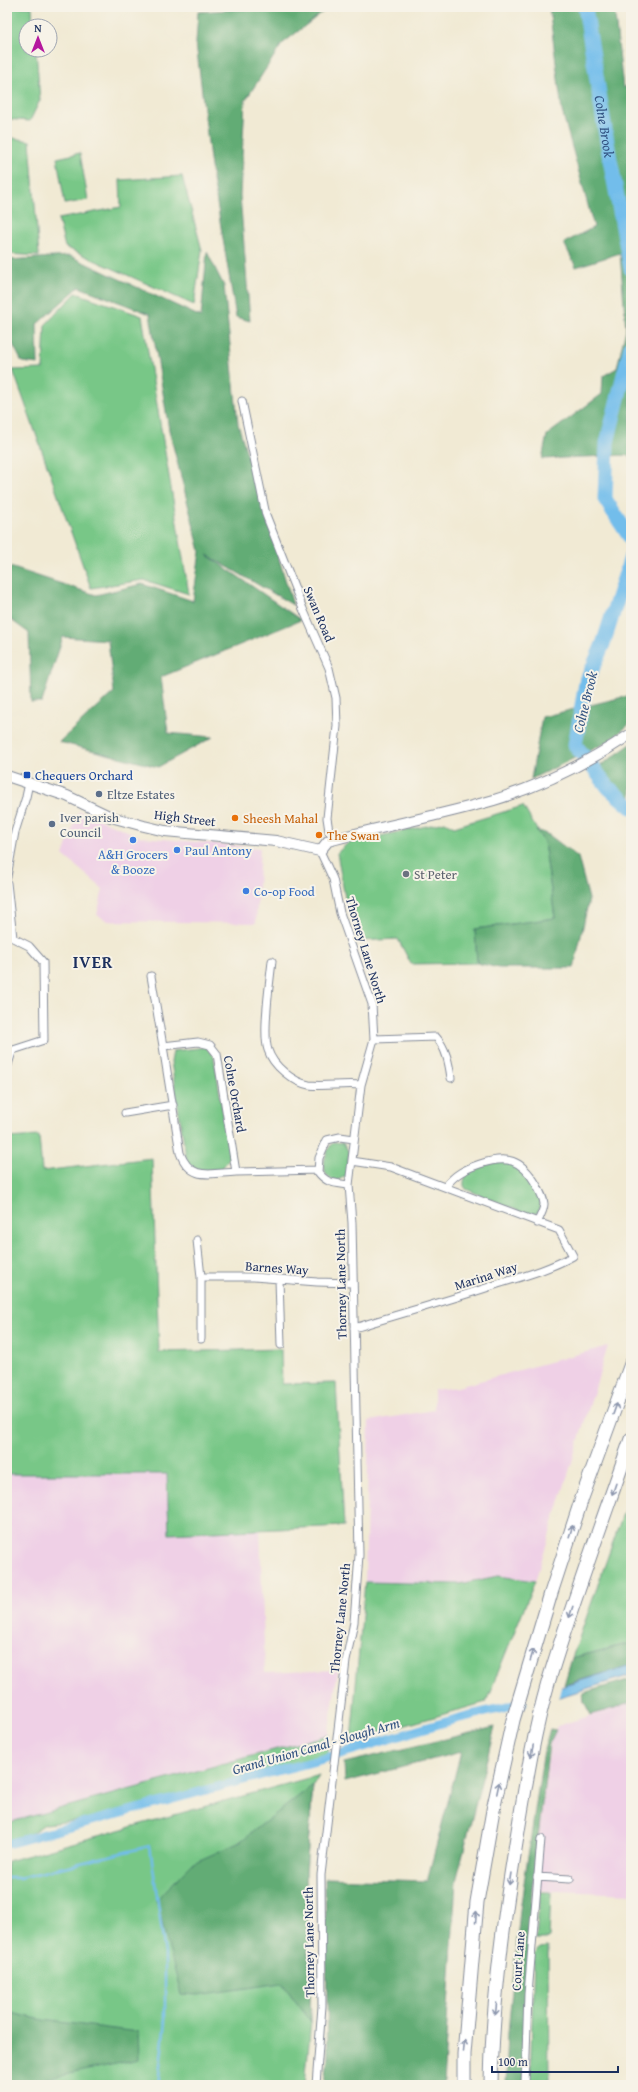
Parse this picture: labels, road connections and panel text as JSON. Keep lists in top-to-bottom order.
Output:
{
  "streets": {
    "main road": ["High Street"],
    "street": [
      "Swan Road",
      "Thorney Lane North",
      "Colne Orchard",
      "Barnes Way",
      "Marina Way",
      "Court Lane"
    ]
  },
  "crossings": [
    ["High Street", "Thorney Lane North"],
    ["Thorney Lane North", "Barnes Way"],
    ["Thorney Lane North", "Marina Way"]
  ],
  "districts": ["IVER"],
  "water": ["Colne Brook", "Grand Union Canal - Slough Arm"],
  "places": {
    "transit": ["Chequers Orchard"],
    "other": [
      "Eltze Estates",
      "Sheesh Mahal",
      "Iver parish Council",
      "The Swan",
      "A&H Grocers & Booze",
      "Paul Antony",
      "St Peter",
      "Co-op Food"
    ]
  },
  "scale_bar": "100 m",
  "north": "top"
}
